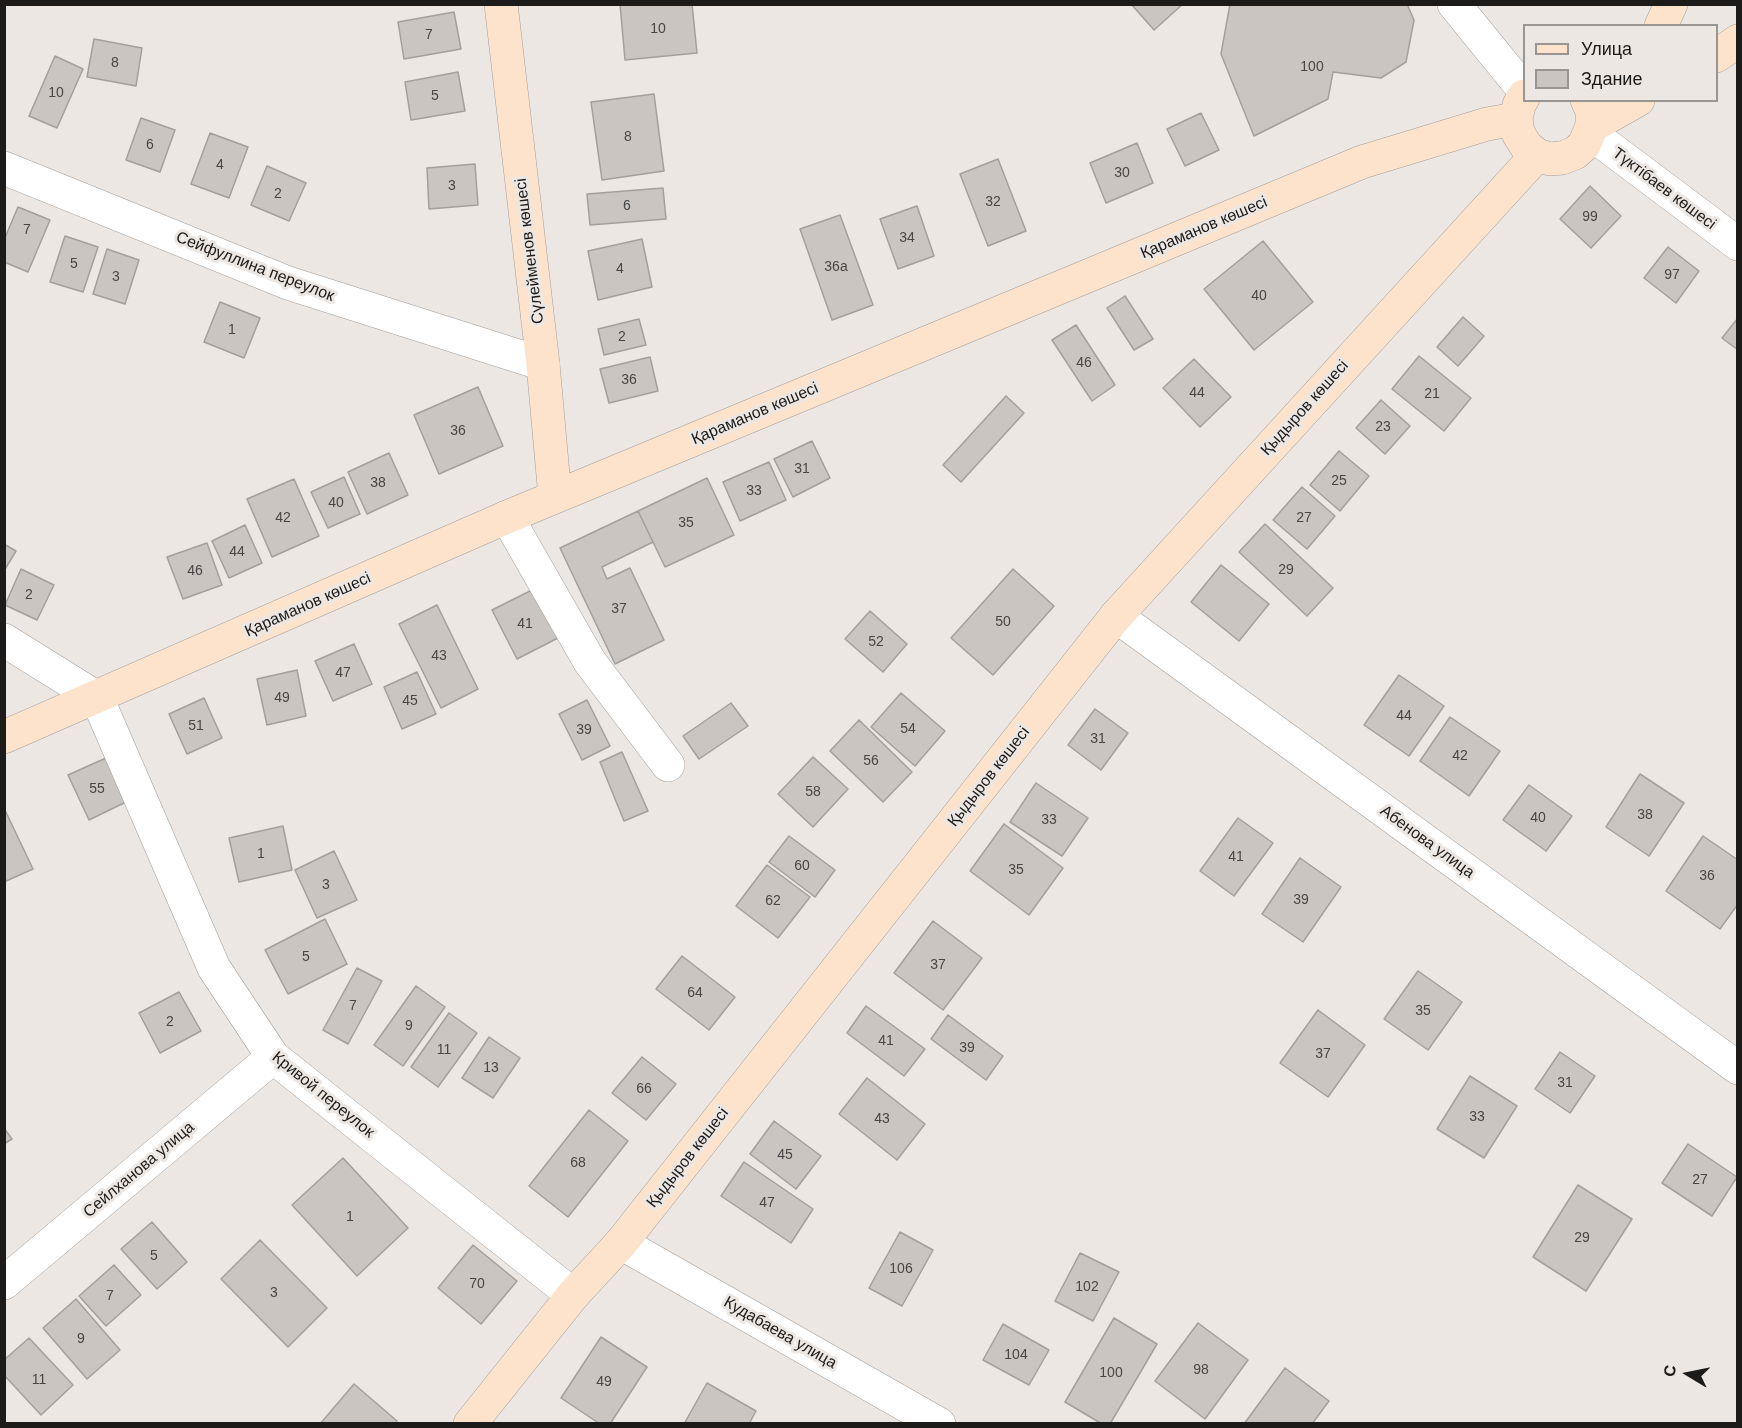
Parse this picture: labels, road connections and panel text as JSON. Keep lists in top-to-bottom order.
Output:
{
  "streets": {
    "street": [
      "Түктібаев көшесі",
      "Қараманов көшесі",
      "Сүлейменов көшесі",
      "Сейфуллина переулок",
      "Қыдыров көшесі",
      "Абенова улица",
      "Кривой переулок",
      "Сейлханова улица",
      "Кудабаева улица"
    ]
  },
  "crossings": [
    ["Қараманов көшесі", "Сүлейменов көшесі"],
    ["Қараманов көшесі", "Кривой переулок"],
    ["Сүлейменов көшесі", "Сейфуллина переулок"],
    ["Қыдыров көшесі", "Абенова улица"],
    ["Қыдыров көшесі", "Кривой переулок"],
    ["Қыдыров көшесі", "Кудабаева улица"],
    ["Кривой переулок", "Сейлханова улица"]
  ],
  "house_numbers": [
    "10",
    "7",
    "8",
    "100",
    "10",
    "5",
    "8",
    "6",
    "4",
    "30",
    "3",
    "2",
    "32",
    "6",
    "99",
    "7",
    "34",
    "5",
    "36а",
    "4",
    "97",
    "3",
    "40",
    "1",
    "2",
    "46",
    "36",
    "44",
    "21",
    "23",
    "36",
    "31",
    "25",
    "38",
    "33",
    "40",
    "42",
    "27",
    "35",
    "44",
    "29",
    "46",
    "2",
    "37",
    "50",
    "41",
    "52",
    "43",
    "47",
    "49",
    "45",
    "44",
    "51",
    "54",
    "39",
    "31",
    "42",
    "56",
    "55",
    "58",
    "38",
    "40",
    "33",
    "1",
    "41",
    "60",
    "35",
    "36",
    "3",
    "39",
    "62",
    "5",
    "37",
    "64",
    "7",
    "35",
    "2",
    "9",
    "41",
    "39",
    "11",
    "37",
    "13",
    "31",
    "66",
    "33",
    "43",
    "45",
    "68",
    "27",
    "47",
    "1",
    "29",
    "5",
    "106",
    "70",
    "102",
    "3",
    "7",
    "9",
    "104",
    "98",
    "100",
    "11",
    "49"
  ],
  "legend": ["Улица", "Здание"],
  "north": "left"
}
